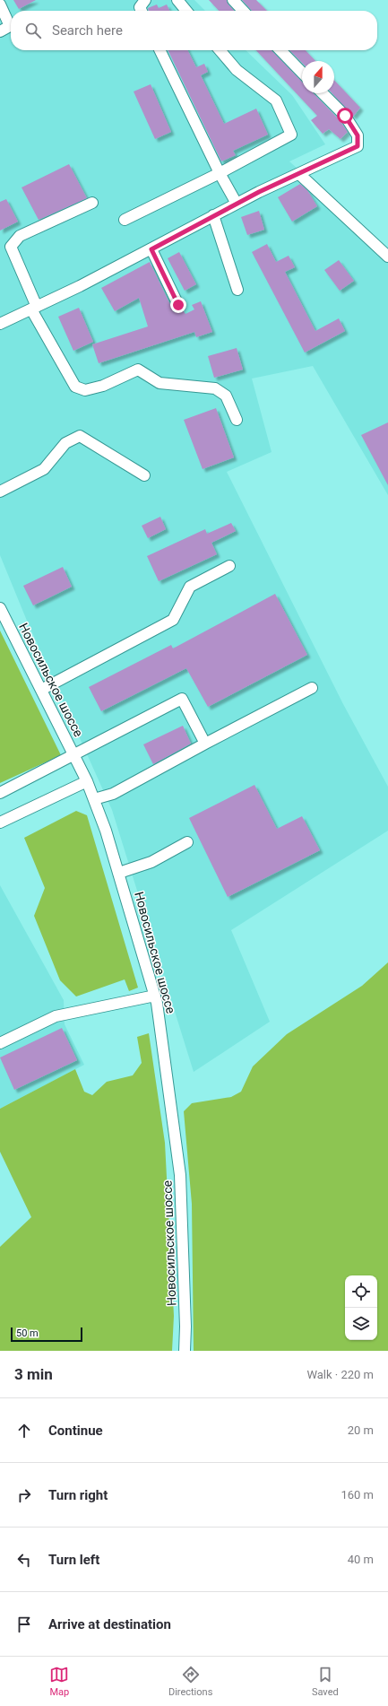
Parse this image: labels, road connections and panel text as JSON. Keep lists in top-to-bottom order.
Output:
{
  "streets": {
    "street": ["Новосильское шоссе"]
  },
  "scale_bar": "50 m",
  "north": "top",
  "page": {
    "search": "Search here",
    "scale": "50 m",
    "heading": ["3 min", "Walk · 220 m"],
    "list": [
      ["Continue", "20 m"],
      ["Turn right", "160 m"],
      ["Turn left", "40 m"],
      "Arrive at destination"
    ],
    "nav": ["Map", "Directions", "Saved"]
  }
}
